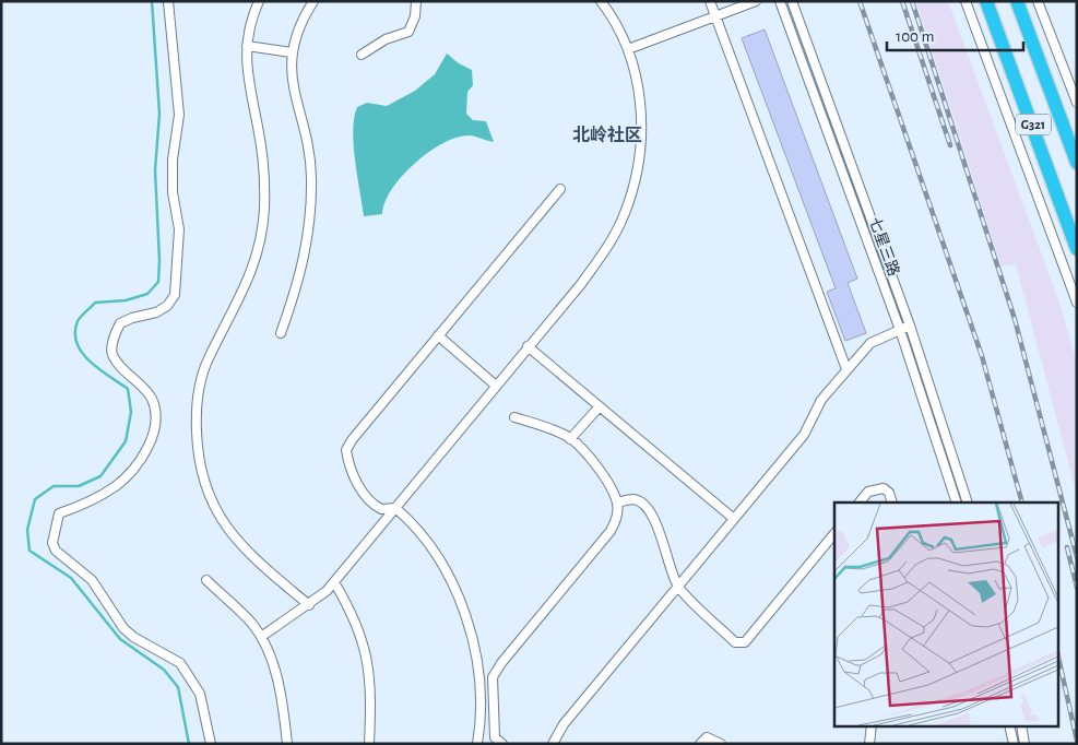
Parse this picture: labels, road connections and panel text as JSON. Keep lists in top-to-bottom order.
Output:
{
  "streets": {
    "highway": ["G321"],
    "street": ["七星三路"]
  },
  "districts": ["北岭社区"],
  "scale_bar": "100 m"
}
